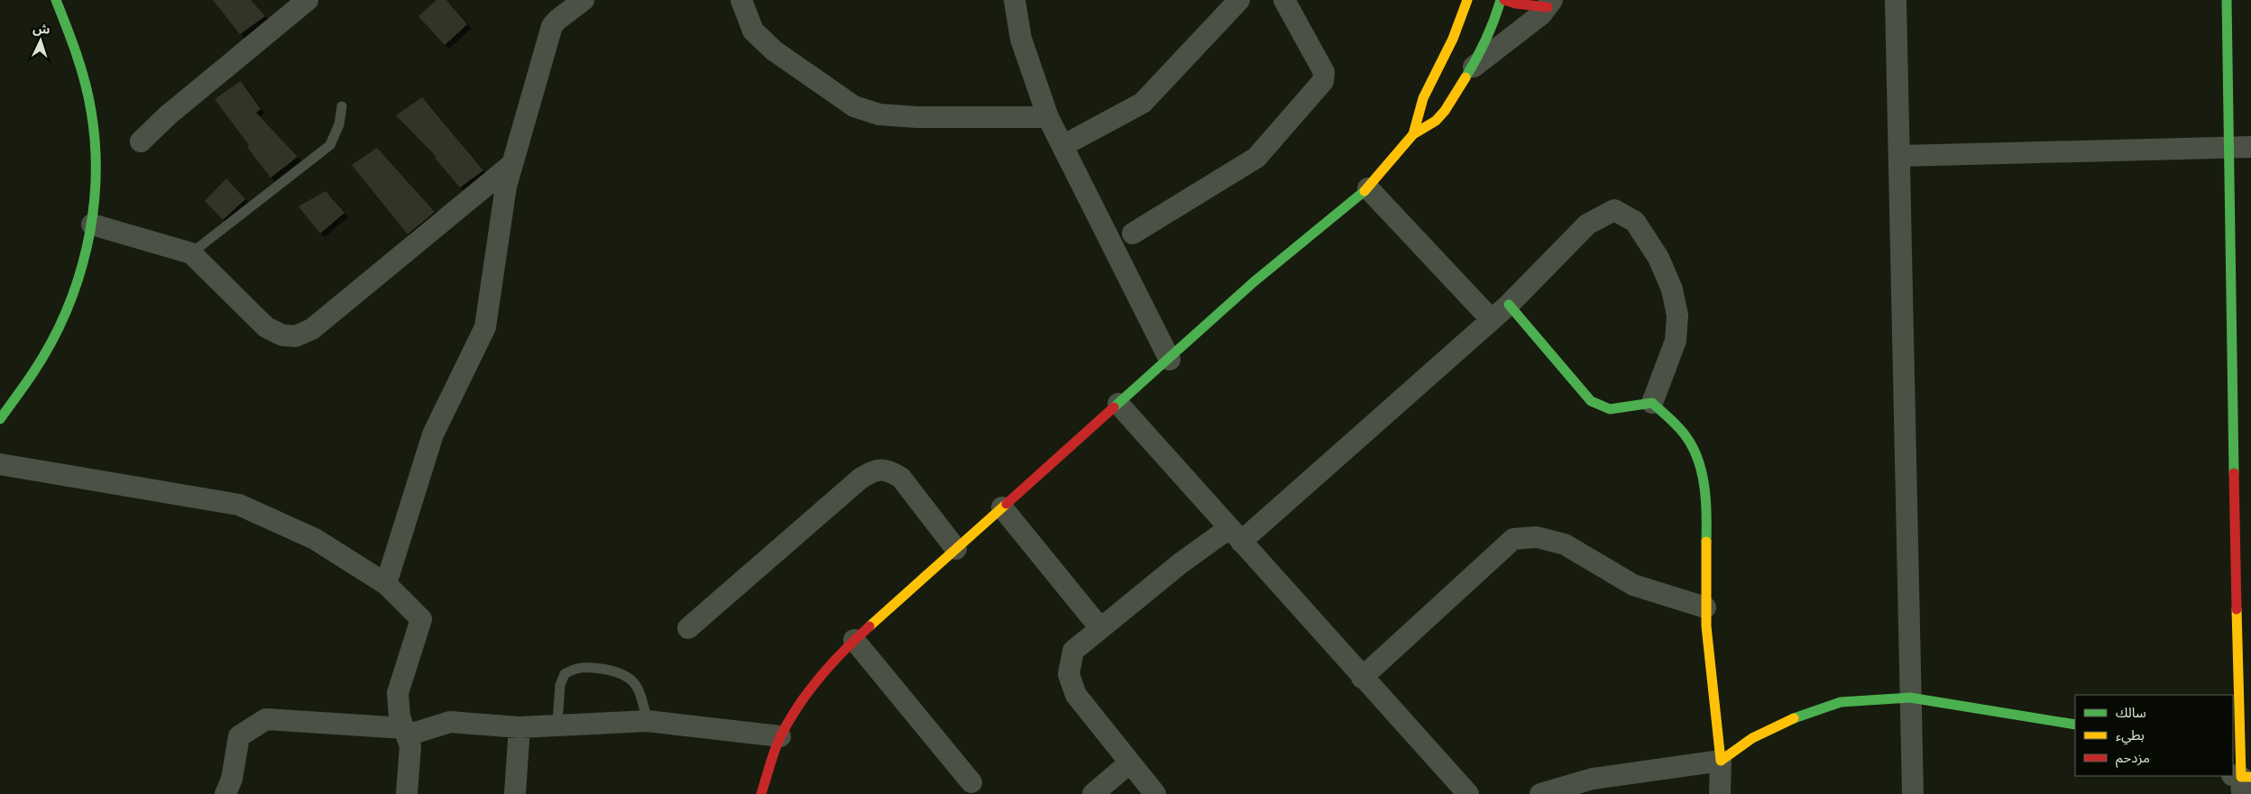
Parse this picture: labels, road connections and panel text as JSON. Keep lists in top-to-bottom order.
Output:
{
  "legend": ["سالك", "بطيء", "مزدحم"],
  "north": "top"
}
